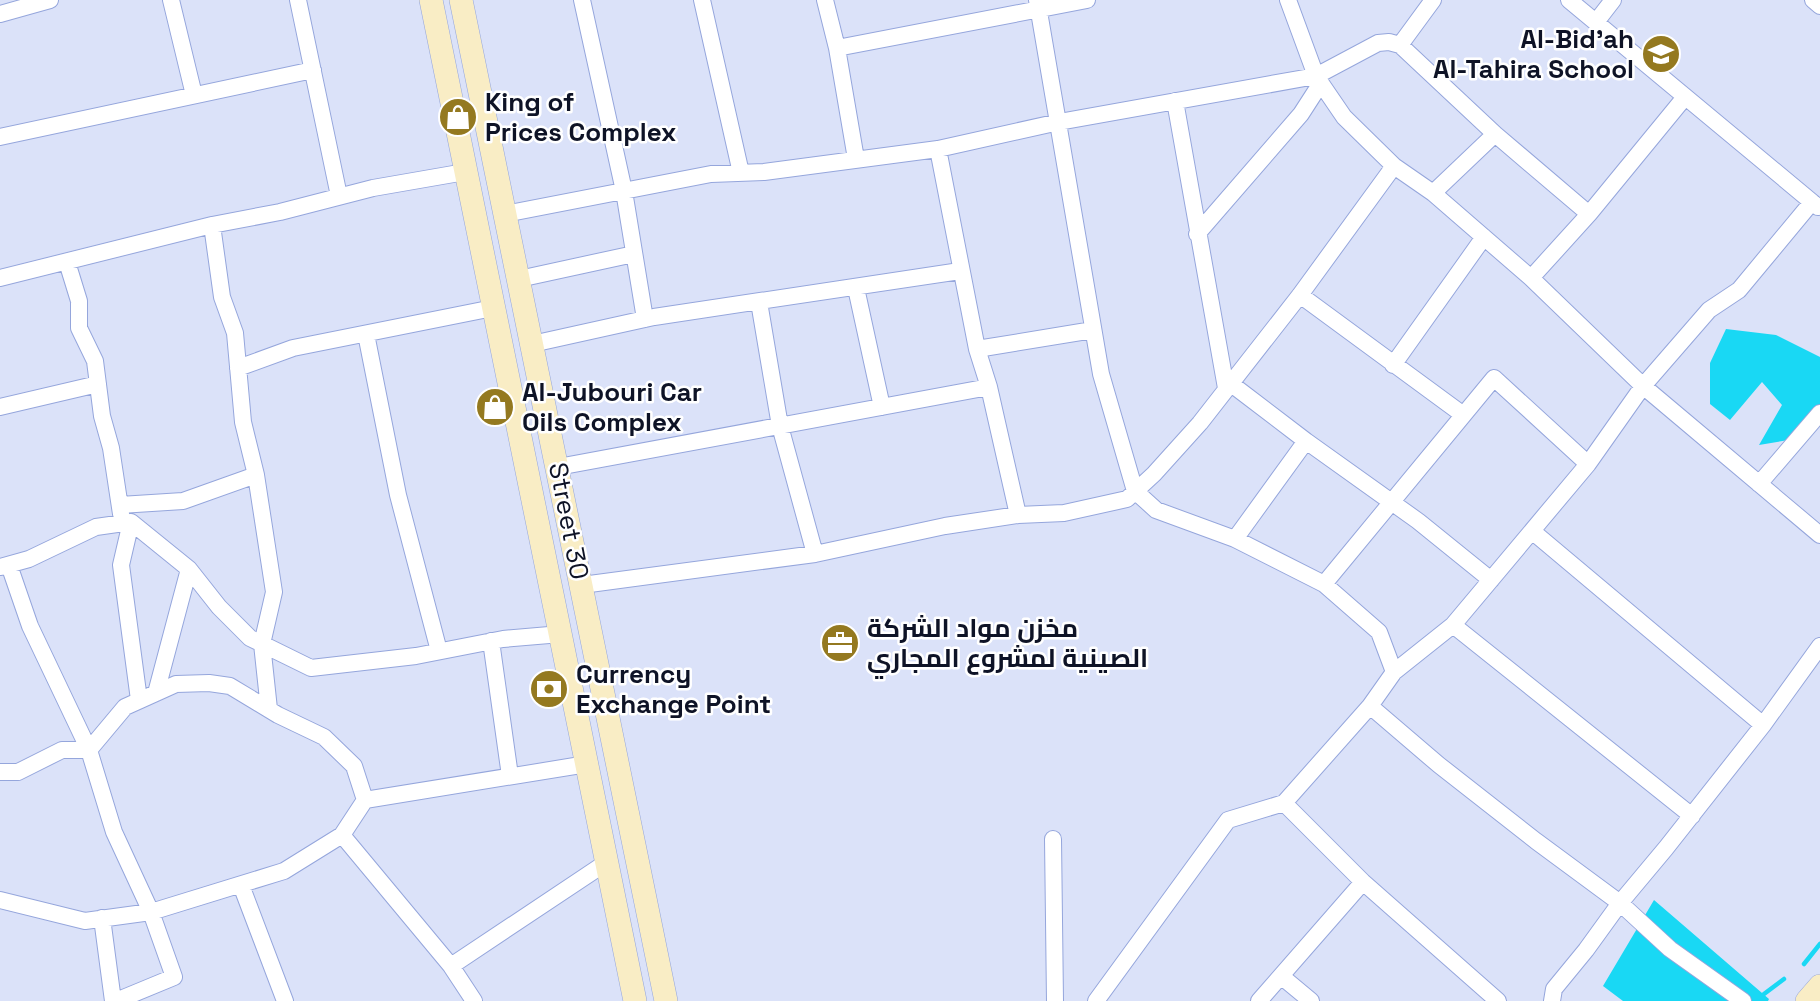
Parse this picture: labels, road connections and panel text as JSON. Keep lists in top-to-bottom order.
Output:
{
  "streets": {
    "street": ["Street 30"]
  },
  "places": {
    "school or university": ["Al-Bid’ah Al-Tahira School"],
    "shop": ["King of Prices Complex", "Al-Jubouri Car Oils Complex"],
    "office": ["مخزن مواد الشركة الصينية لمشروع المجاري"],
    "bank": ["Currency Exchange Point"]
  }
}
